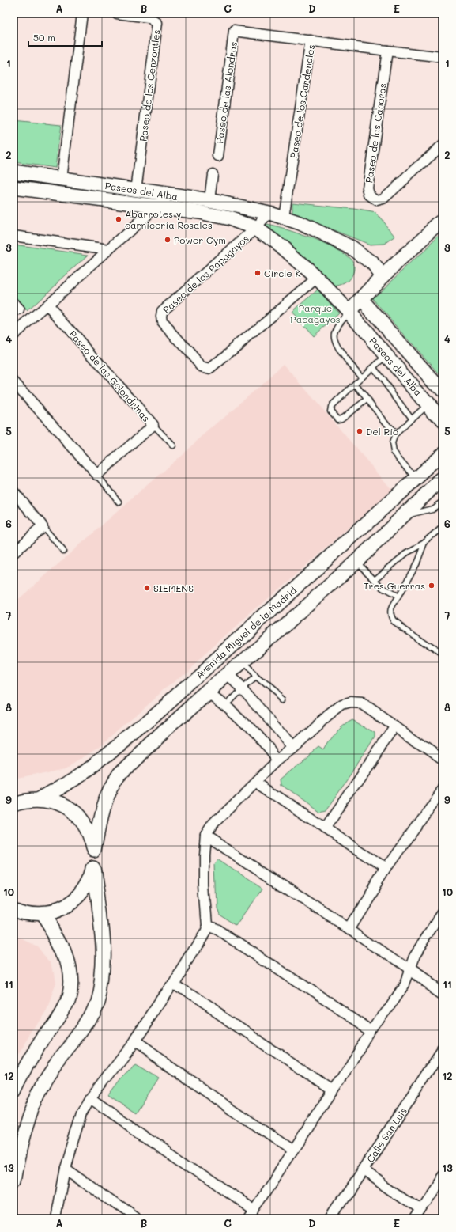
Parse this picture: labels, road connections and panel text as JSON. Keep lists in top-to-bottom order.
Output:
{
  "streets": {
    "main road": ["Paseos del Alba", "Avenida Miguel de la Madrid"],
    "street": [
      "Paseo de los Cenzontles",
      "Paseo de las Alondras",
      "Paseo de los Cardenales",
      "Paseo de las Canoras",
      "Paseo de los Papagayos",
      "Paseo de las Golondrinas",
      "Calle San Luis"
    ]
  },
  "crossings": [
    ["Paseo de los Cenzontles", "Paseos del Alba"],
    ["Paseo de las Alondras", "Paseo de los Cardenales"],
    ["Paseo de los Cardenales", "Paseo de las Canoras"],
    ["Paseo de los Cardenales", "Paseos del Alba"],
    ["Paseos del Alba", "Paseo de los Papagayos"]
  ],
  "parks": ["Parque Papagayos"],
  "places": [
    "Abarrotes y carnicería Rosales",
    "Power Gym",
    "Circle K",
    "Del Río",
    "Tres Guerras",
    "SIEMENS"
  ],
  "scale_bar": "50 m",
  "grid": {
    "columns": [
      "A",
      "B",
      "C",
      "D",
      "E"
    ],
    "rows": [
      "1",
      "2",
      "3",
      "4",
      "5",
      "6",
      "7",
      "8",
      "9",
      "10",
      "11",
      "12",
      "13"
    ]
  }
}
